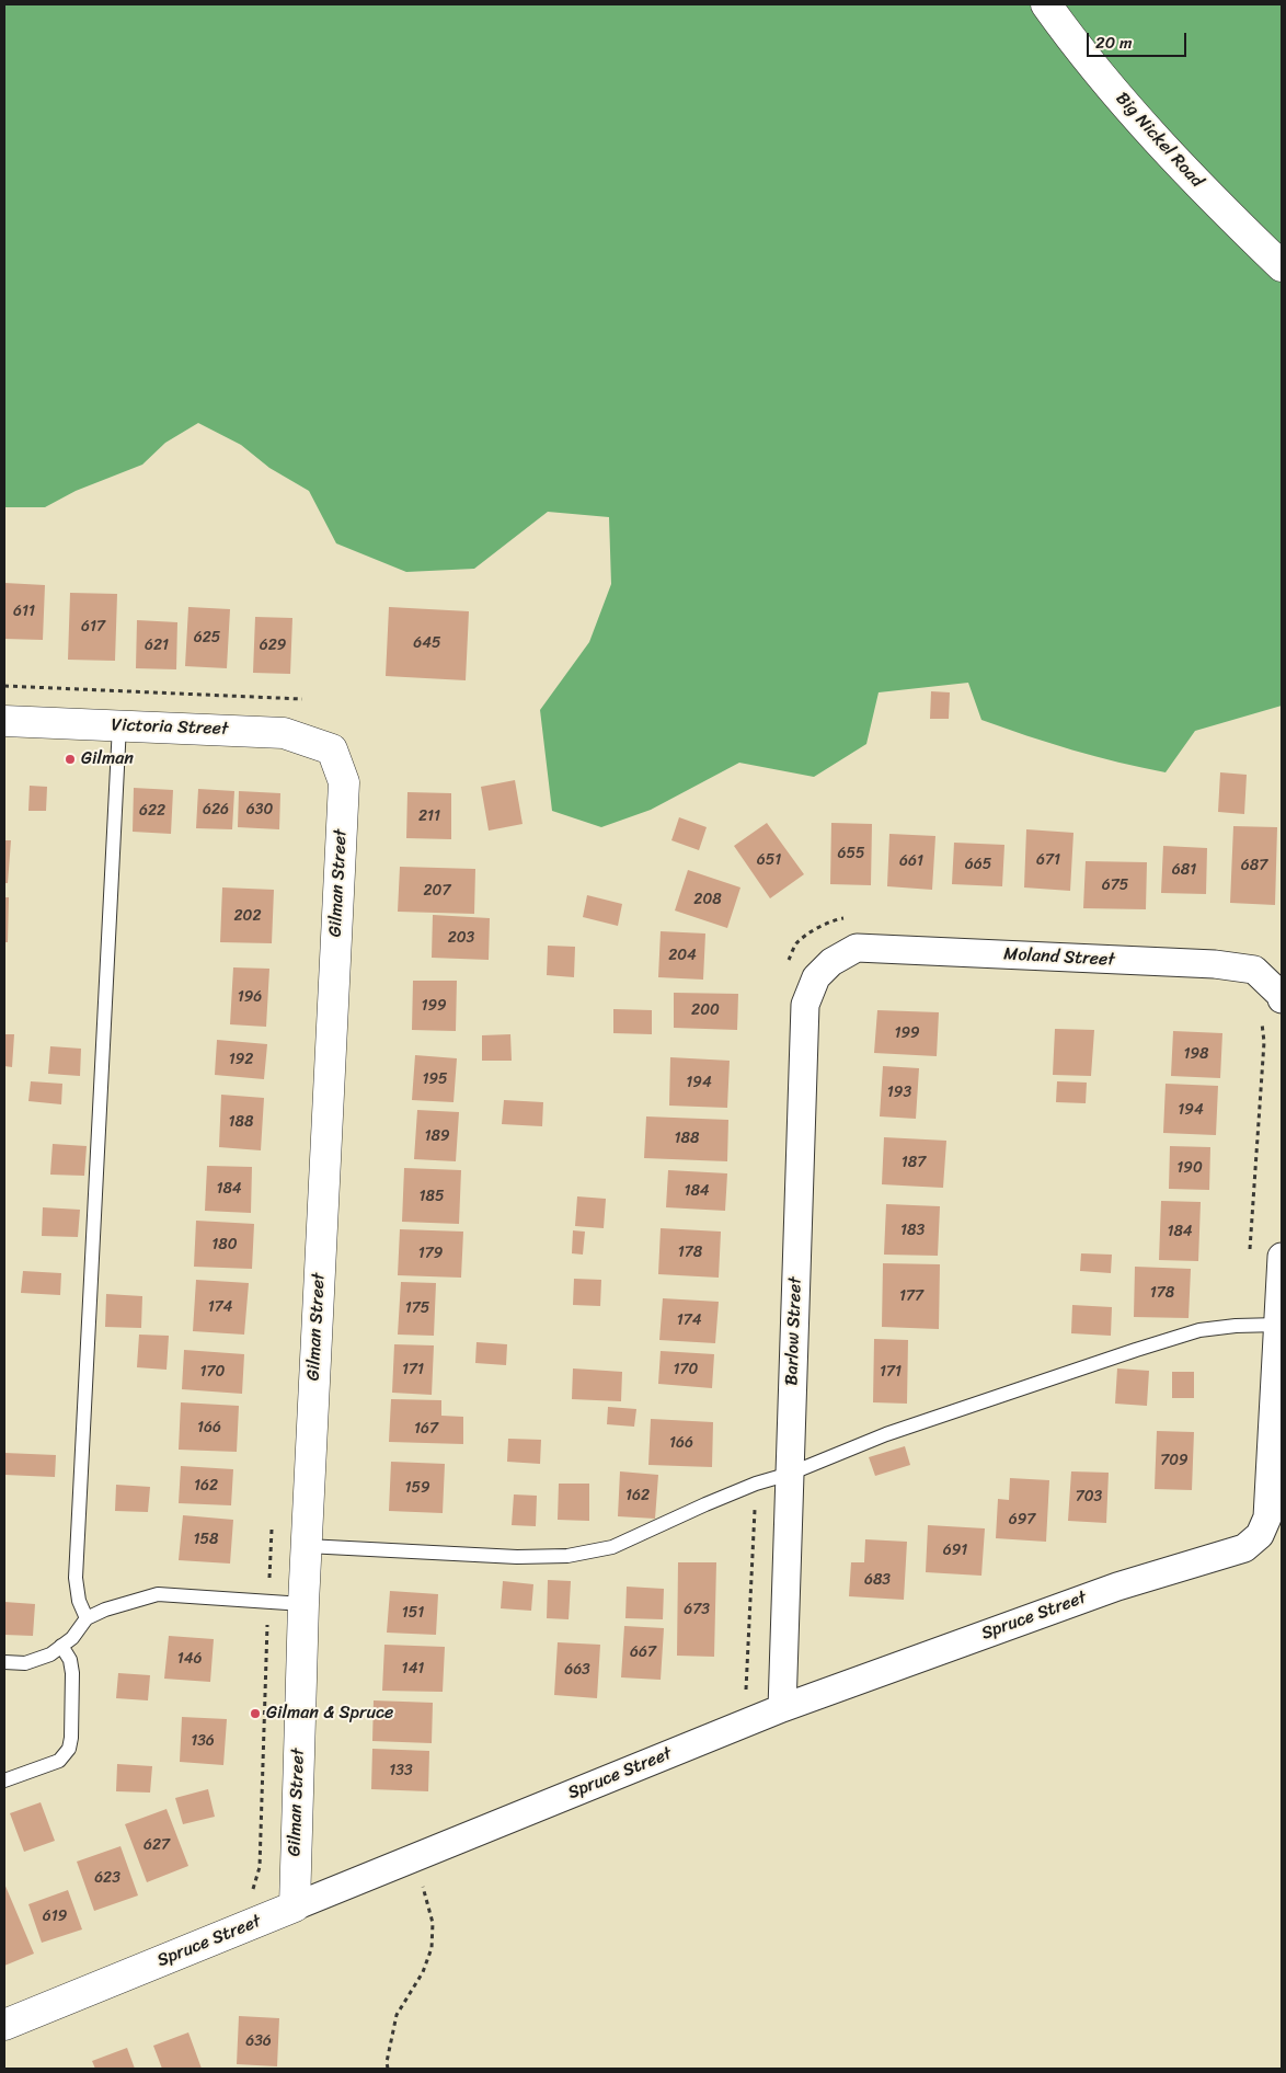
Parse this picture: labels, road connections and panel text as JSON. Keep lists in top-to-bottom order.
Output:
{
  "streets": {
    "street": [
      "Big Nickel Road",
      "Victoria Street",
      "Gilman Street",
      "Moland Street",
      "Barlow Street",
      "Spruce Street"
    ]
  },
  "crossings": [
    ["Victoria Street", "Gilman Street"],
    ["Gilman Street", "Spruce Street"],
    ["Moland Street", "Barlow Street"],
    ["Barlow Street", "Spruce Street"]
  ],
  "places": ["Gilman", "Gilman & Spruce"],
  "house_numbers": [
    "611",
    "617",
    "625",
    "645",
    "621",
    "629",
    "626",
    "630",
    "622",
    "211",
    "655",
    "651",
    "671",
    "661",
    "665",
    "687",
    "681",
    "675",
    "207",
    "208",
    "202",
    "203",
    "204",
    "196",
    "199",
    "200",
    "199",
    "198",
    "192",
    "195",
    "194",
    "193",
    "194",
    "188",
    "189",
    "188",
    "187",
    "190",
    "184",
    "184",
    "185",
    "183",
    "184",
    "180",
    "178",
    "179",
    "178",
    "177",
    "174",
    "175",
    "174",
    "171",
    "170",
    "170",
    "171",
    "166",
    "167",
    "166",
    "709",
    "162",
    "159",
    "162",
    "703",
    "697",
    "158",
    "691",
    "683",
    "673",
    "151",
    "667",
    "146",
    "141",
    "663",
    "136",
    "133",
    "627",
    "623",
    "619",
    "636"
  ],
  "scale_bar": "20 m"
}
